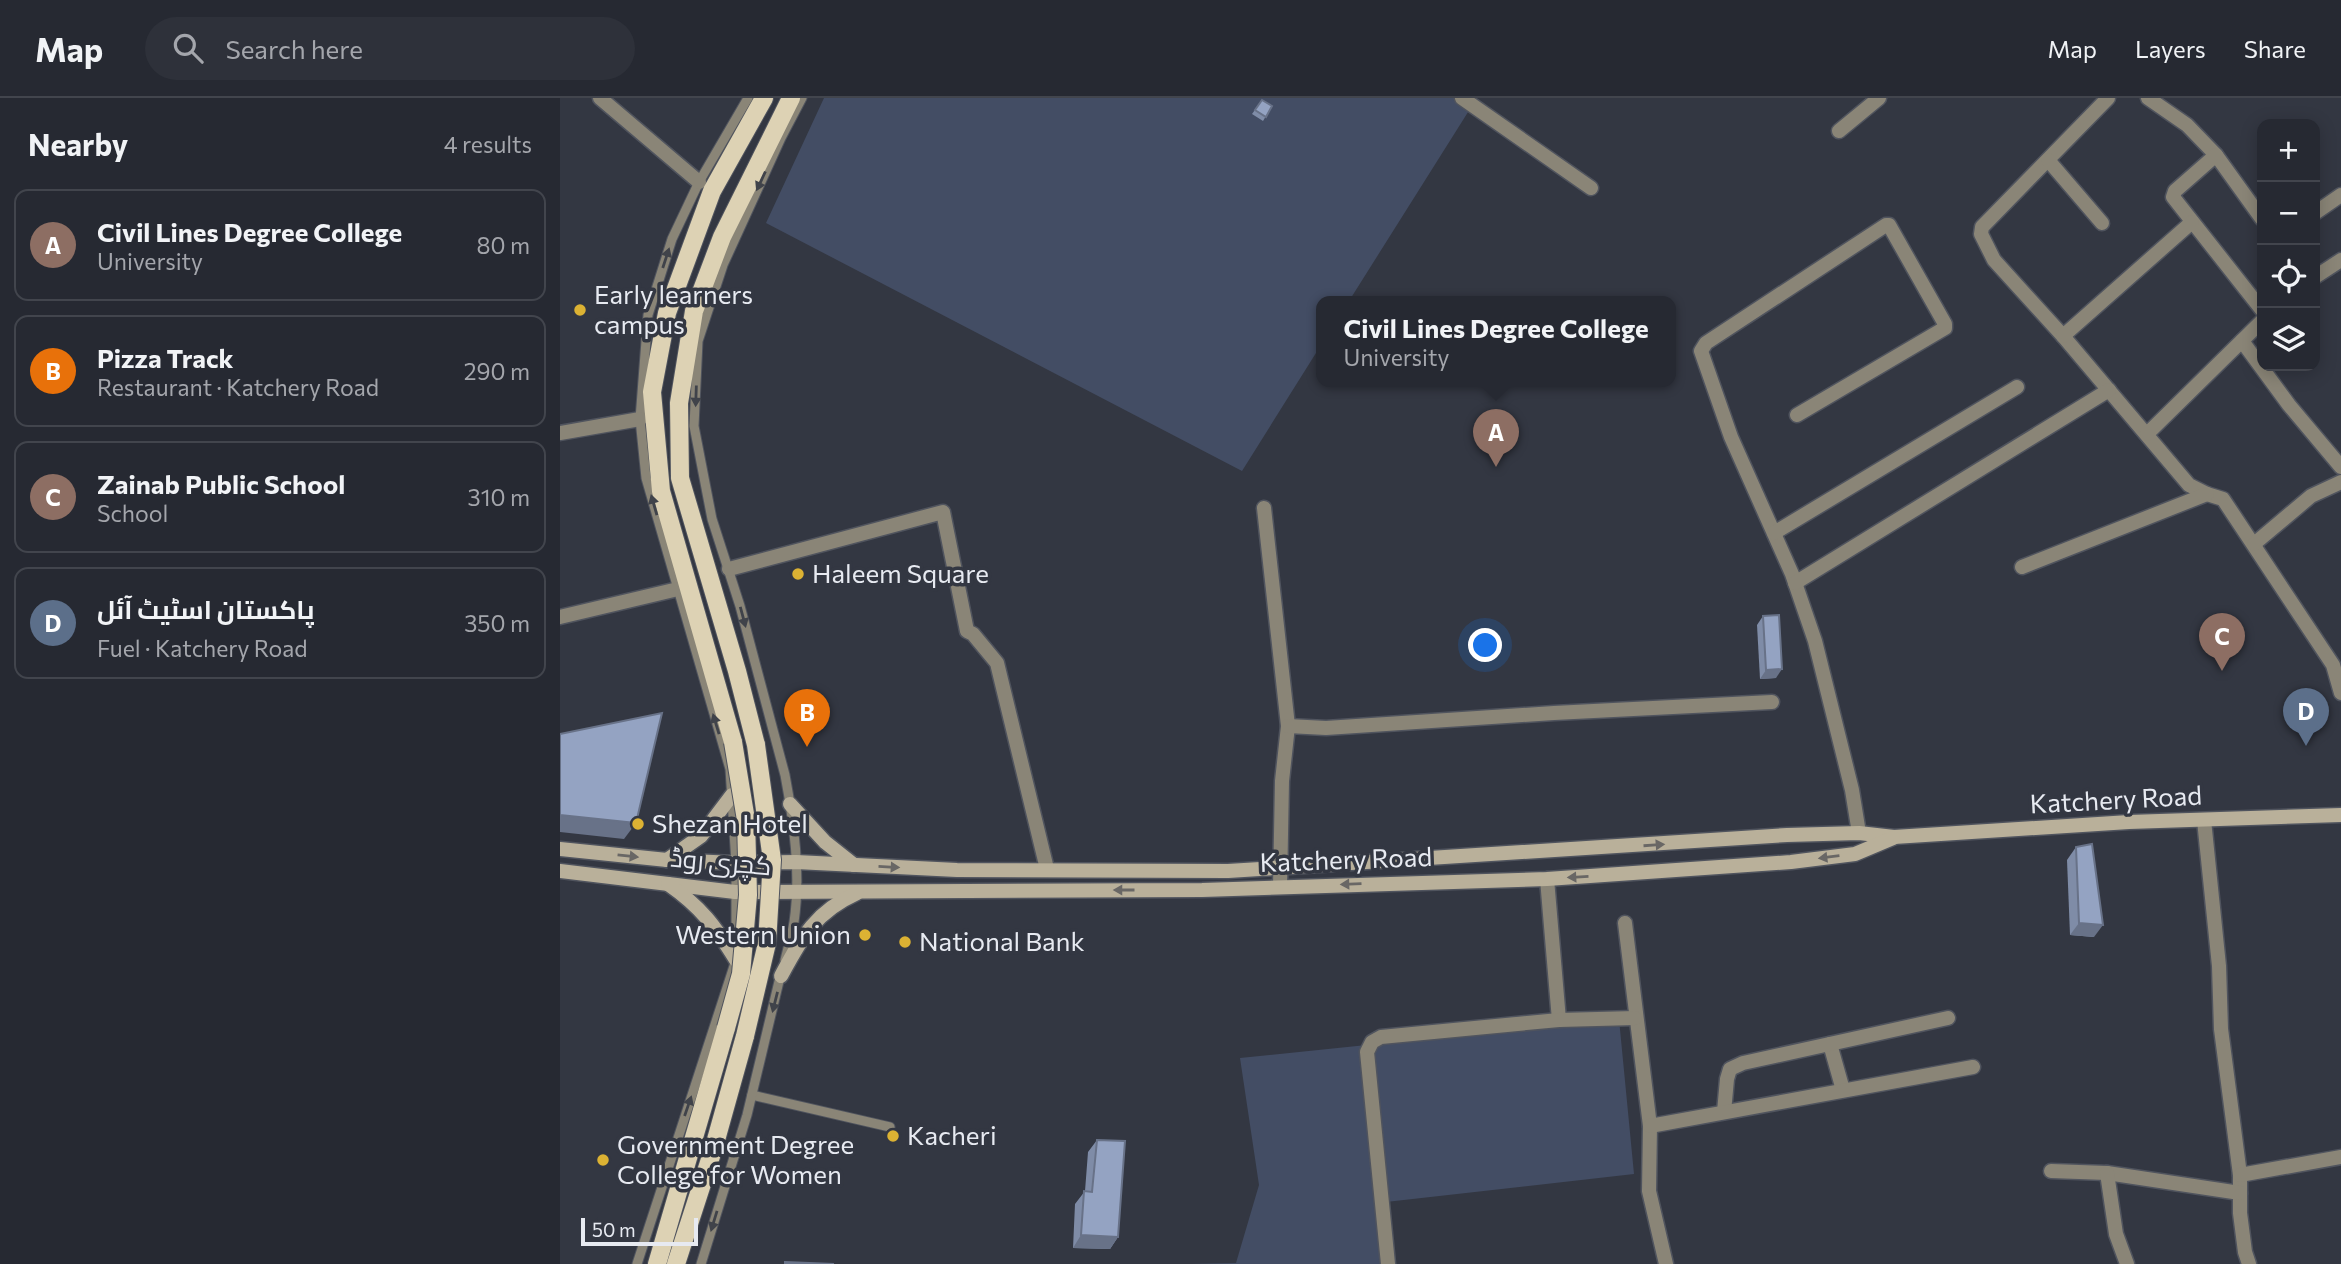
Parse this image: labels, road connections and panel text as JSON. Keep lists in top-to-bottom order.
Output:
{
  "streets": {
    "main road": ["Katchery Road", "کچری روڈ"]
  },
  "crossings": [
    ["Katchery Road", "کچری روڈ"]
  ],
  "places": [
    "Early learners campus",
    "Haleem Square",
    "Shezan Hotel",
    "Western Union",
    "National Bank",
    "Kacheri",
    "Government Degree College for Women"
  ],
  "scale_bar": "50 m",
  "page": {
    "header": "Map",
    "search": "Search here",
    "nav": ["Map", "Layers", "Share"],
    "heading": ["Nearby", "4 results"],
    "map_buttons": ["+", "−"],
    "list": [
      {
        "mark": "A",
        "name": "Civil Lines Degree College",
        "note": "University",
        "value": "80 m"
      },
      {
        "mark": "B",
        "name": "Pizza Track",
        "note": "Restaurant · Katchery Road",
        "value": "290 m"
      },
      {
        "mark": "C",
        "name": "Zainab Public School",
        "note": "School",
        "value": "310 m"
      },
      {
        "mark": "D",
        "name": "پاکستان اسٹیٹ آئل",
        "note": "Fuel · Katchery Road",
        "value": "350 m"
      }
    ],
    "popup": ["Civil Lines Degree College", "University"],
    "pins": [
      "A",
      "C",
      "D",
      "B"
    ],
    "scale": "50 m"
  }
}
